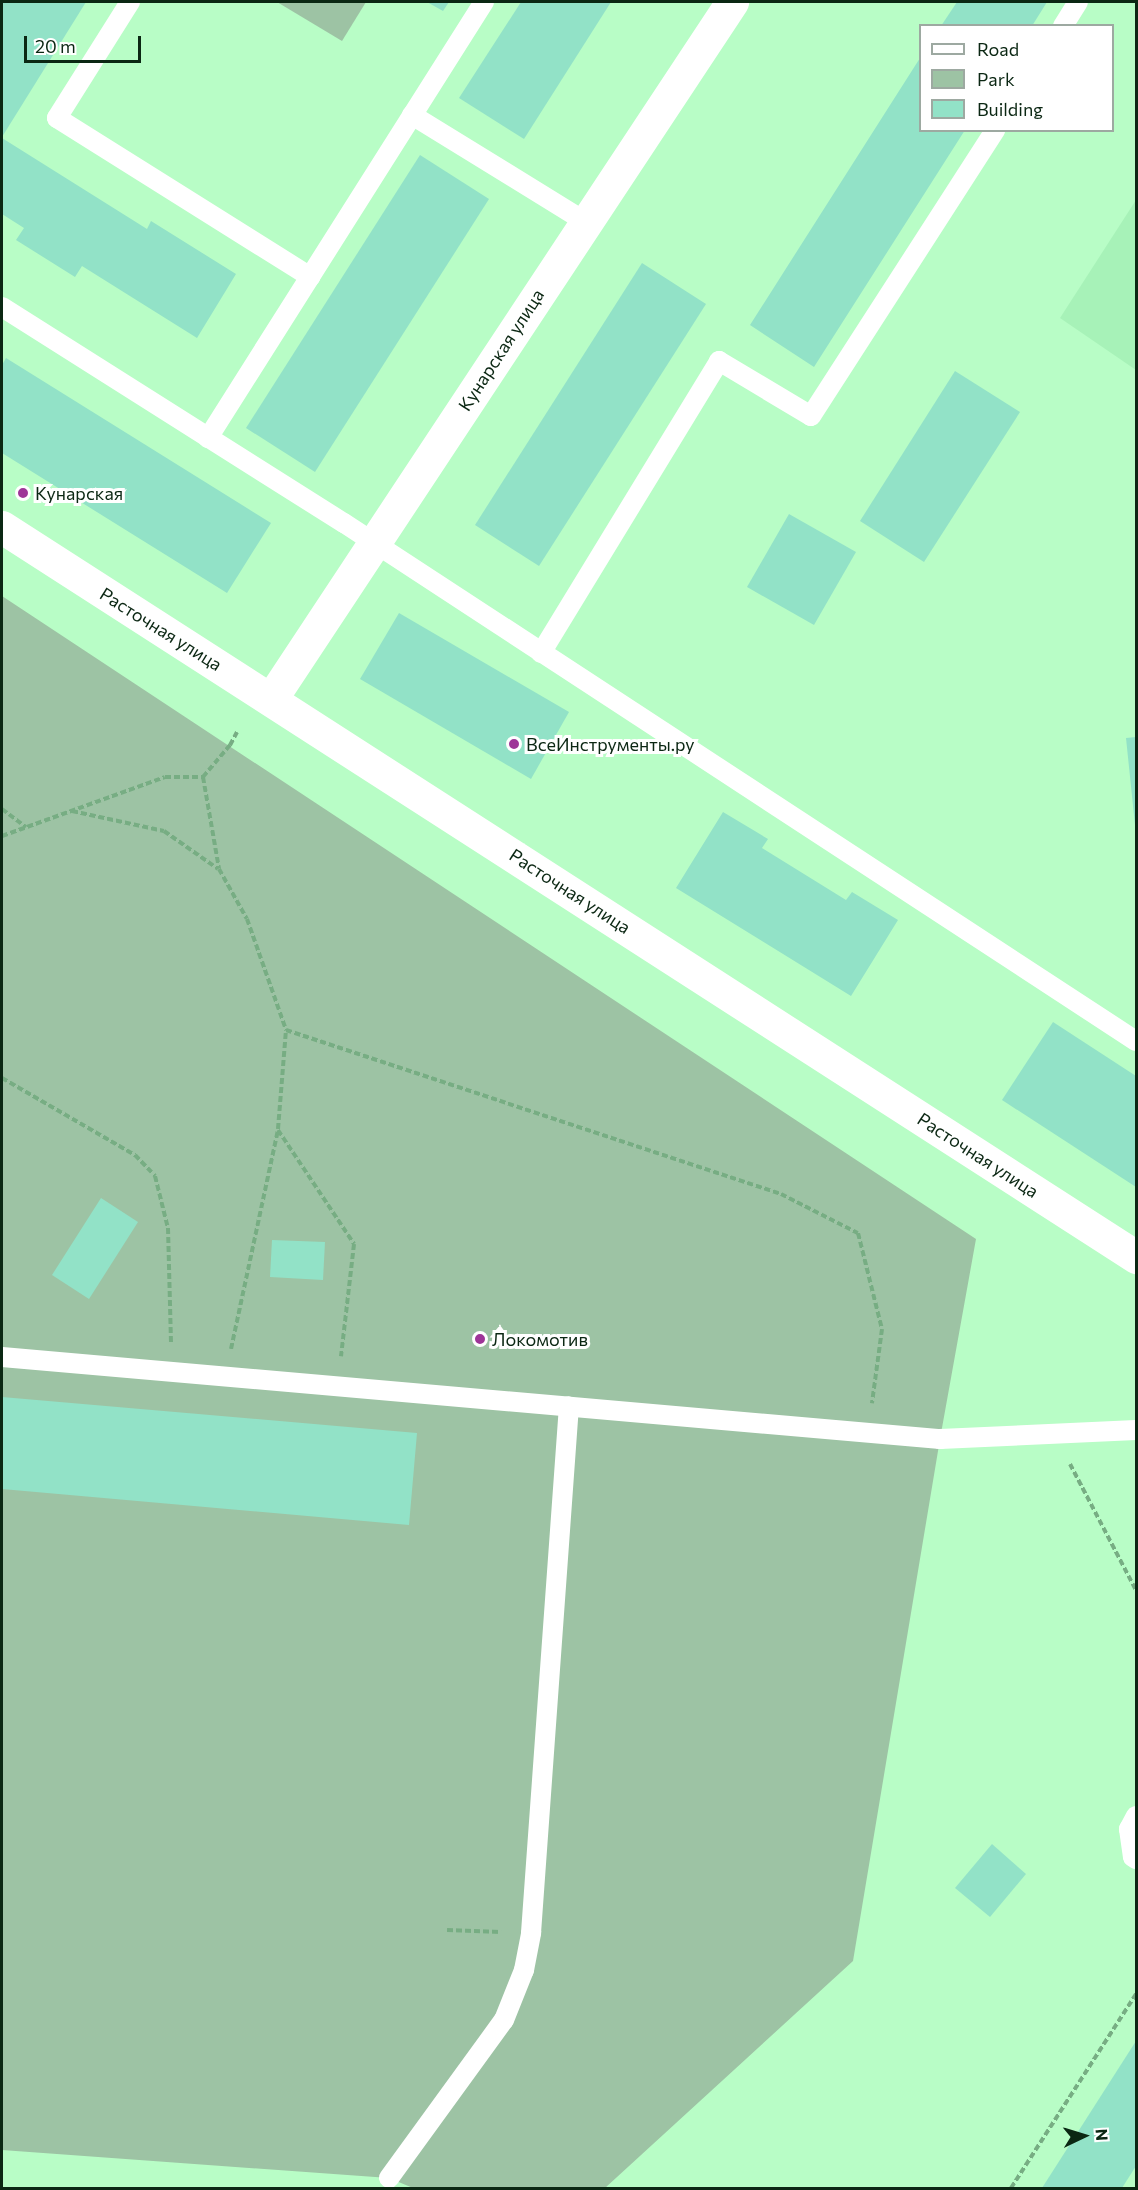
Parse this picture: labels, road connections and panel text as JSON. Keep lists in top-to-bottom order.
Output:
{
  "streets": {
    "main road": ["Кунарская улица", "Расточная улица"]
  },
  "crossings": [
    ["Кунарская улица", "Расточная улица"]
  ],
  "places": ["Кунарская", "ВсеИнструменты.ру", "Локомотив"],
  "legend": ["Road", "Park", "Building"],
  "scale_bar": "20 m",
  "north": "right"
}
